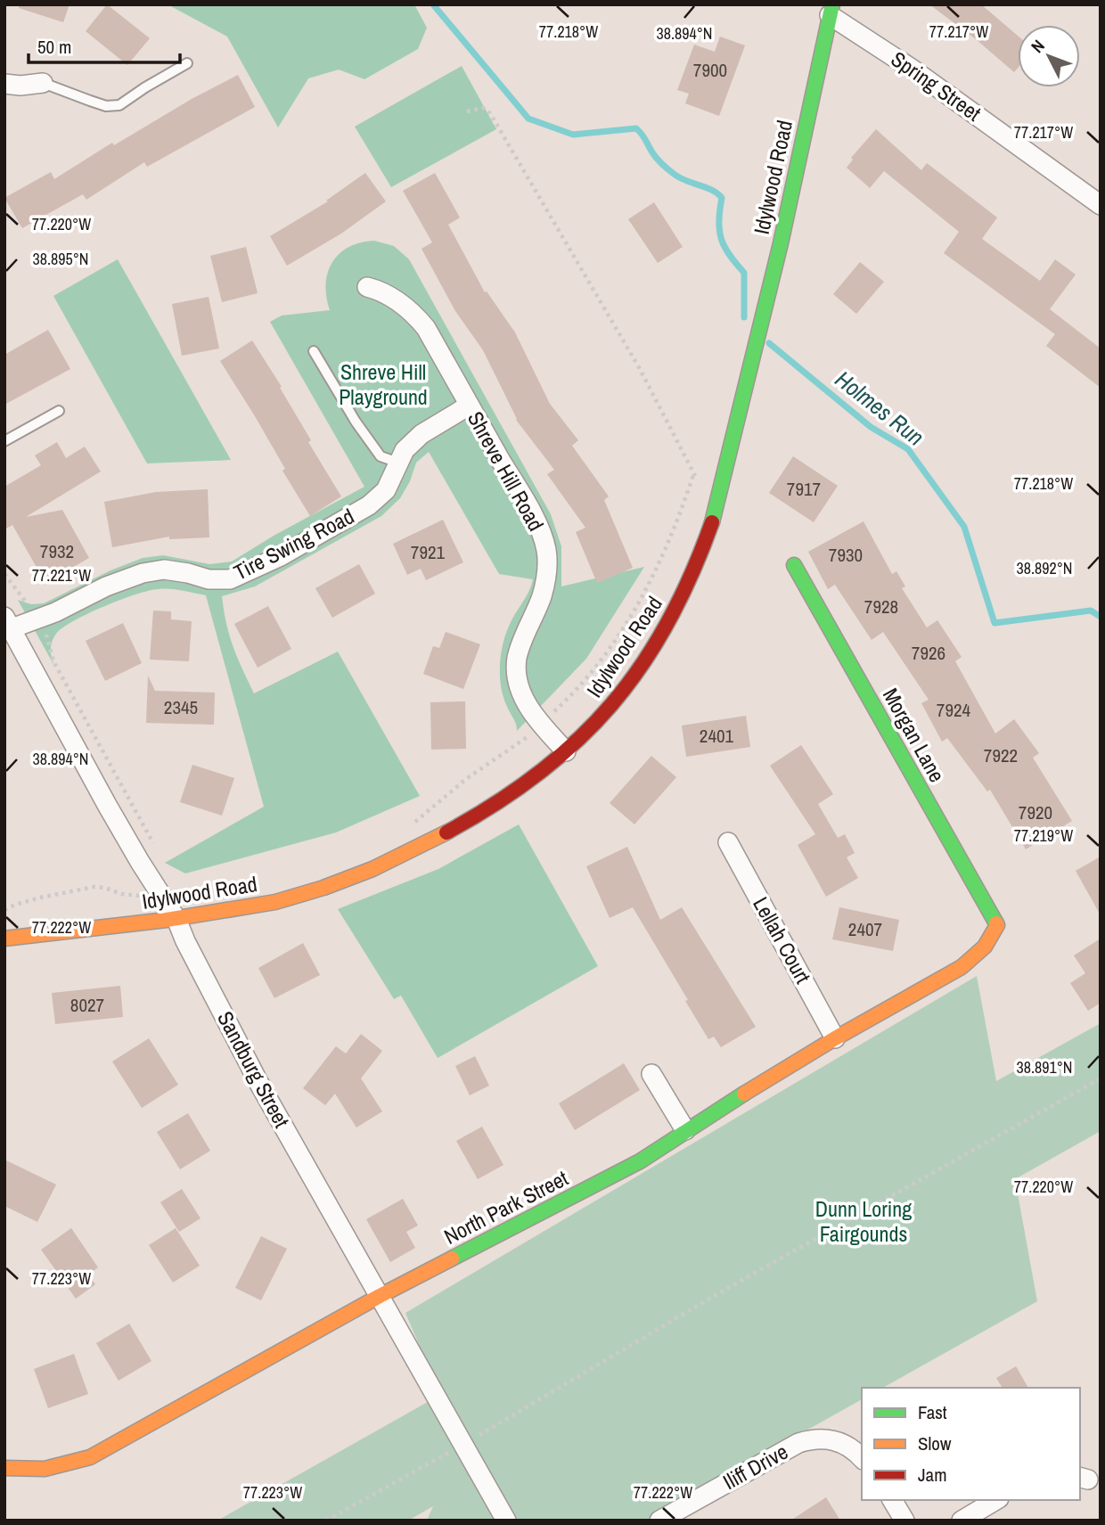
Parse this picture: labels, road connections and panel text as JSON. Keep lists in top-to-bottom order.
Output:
{
  "streets": {
    "street": [
      "Spring Street",
      "Idylwood Road",
      "Shreve Hill Road",
      "Tire Swing Road",
      "Morgan Lane",
      "Lellah Court",
      "Sandburg Street",
      "North Park Street",
      "Iliff Drive"
    ]
  },
  "crossings": [
    ["Spring Street", "Idylwood Road"],
    ["Idylwood Road", "Shreve Hill Road"],
    ["Idylwood Road", "Sandburg Street"],
    ["Shreve Hill Road", "Tire Swing Road"],
    ["Tire Swing Road", "Sandburg Street"],
    ["Morgan Lane", "North Park Street"],
    ["Lellah Court", "North Park Street"],
    ["Sandburg Street", "North Park Street"]
  ],
  "water": ["Holmes Run"],
  "parks": ["Shreve Hill Playground", "Dunn Loring Fairgounds"],
  "house_numbers": [
    "7900",
    "7917",
    "7932",
    "7921",
    "7930",
    "7928",
    "7926",
    "2345",
    "7924",
    "2401",
    "7922",
    "7920",
    "2407",
    "8027"
  ],
  "legend": ["Fast", "Slow", "Jam"],
  "scale_bar": "50 m",
  "north": "top left",
  "coordinates": [
    "77.218°W",
    "77.217°W",
    "38.894°N",
    "77.220°W",
    "38.895°N",
    "38.892°N",
    "77.221°W",
    "77.219°W",
    "77.222°W",
    "38.891°N",
    "77.223°W"
  ]
}
